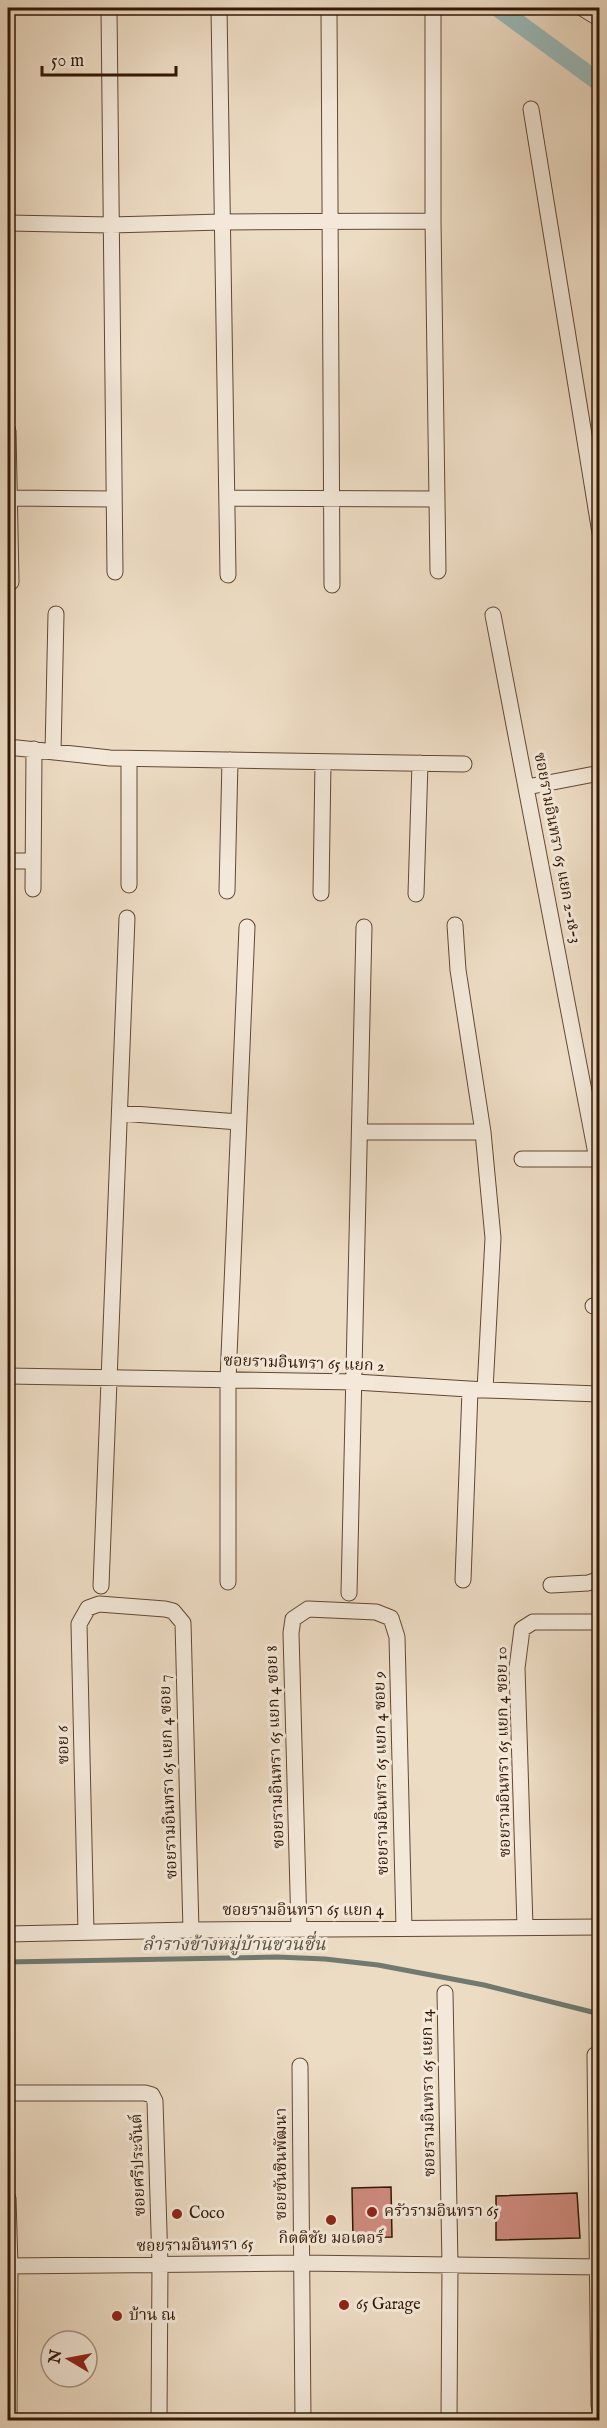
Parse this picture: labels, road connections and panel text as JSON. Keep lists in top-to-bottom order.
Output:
{
  "streets": {
    "street": [
      "ซอยรามอินทรา 65 แยก 2-18-3",
      "ซอยรามอินทรา 65 แยก 2",
      "ซอย 6",
      "ซอยรามอินทรา 65 แยก 4 ซอย 8",
      "ซอยรามอินทรา 65 แยก 4 ซอย 10",
      "ซอยรามอินทรา 65 แยก 4 ซอย 9",
      "ซอยรามอินทรา 65 แยก 4 ซอย 7",
      "ซอยรามอินทรา 65 แยก 4",
      "ซอยรามอินทรา 65 แยก 14",
      "ซอยซันชินพัฒนา",
      "ซอยศรีประจันต์",
      "ซอยรามอินทรา 65"
    ]
  },
  "crossings": [
    ["ซอย 6", "ซอยรามอินทรา 65 แยก 4 ซอย 7"],
    ["ซอย 6", "ซอยรามอินทรา 65 แยก 4"],
    ["ซอยรามอินทรา 65 แยก 4 ซอย 8", "ซอยรามอินทรา 65 แยก 4 ซอย 9"],
    ["ซอยรามอินทรา 65 แยก 4 ซอย 8", "ซอยรามอินทรา 65 แยก 4"],
    ["ซอยรามอินทรา 65 แยก 4 ซอย 10", "ซอยรามอินทรา 65 แยก 4"],
    ["ซอยรามอินทรา 65 แยก 4 ซอย 9", "ซอยรามอินทรา 65 แยก 4"],
    ["ซอยรามอินทรา 65 แยก 4 ซอย 7", "ซอยรามอินทรา 65 แยก 4"],
    ["ซอยรามอินทรา 65 แยก 14", "ซอยรามอินทรา 65"],
    ["ซอยซันชินพัฒนา", "ซอยรามอินทรา 65"],
    ["ซอยศรีประจันต์", "ซอยรามอินทรา 65"]
  ],
  "water": ["ลำรางข้างหมู่บ้านชวนชื่น"],
  "places": [
    "ครัวรามอินทรา 65",
    "Coco",
    "กิตติชัย มอเตอร์",
    "65 Garage",
    "บ้าน ณ"
  ],
  "scale_bar": "50 m",
  "north": "left"
}
